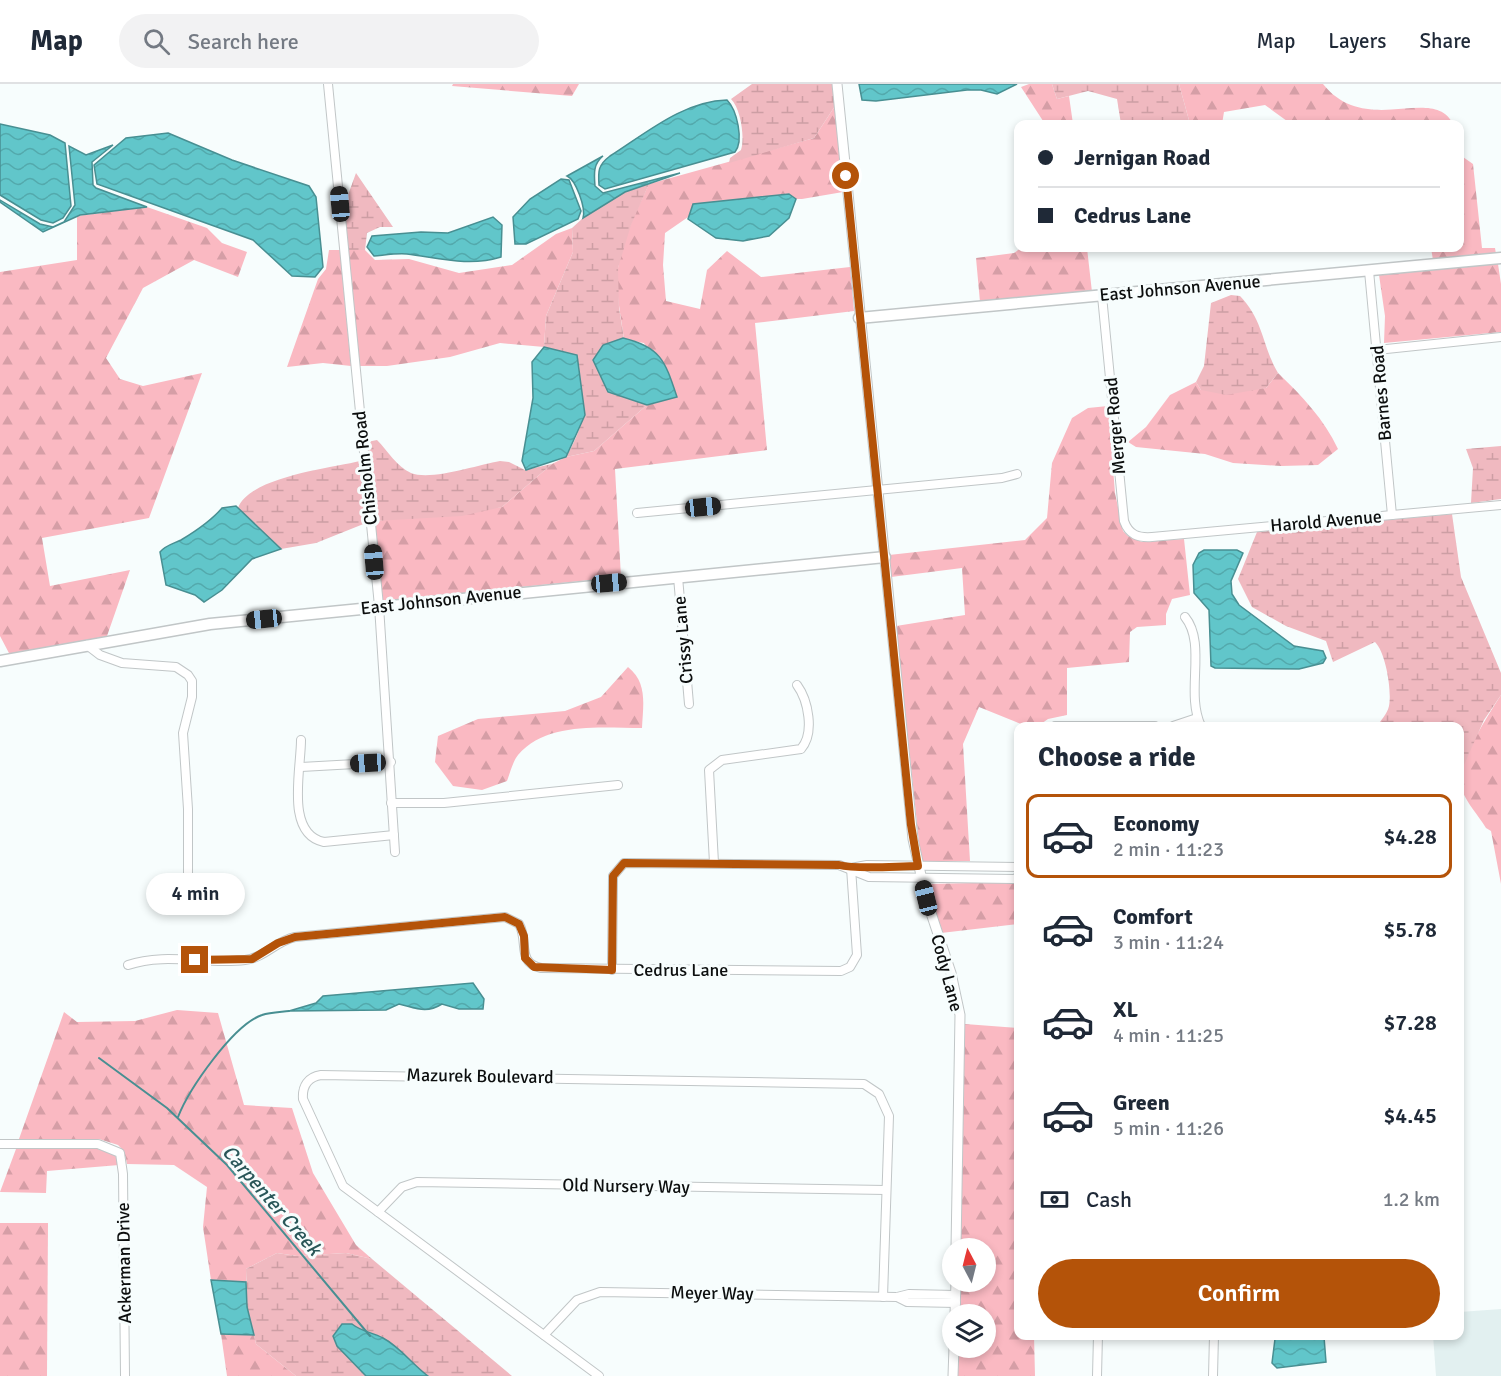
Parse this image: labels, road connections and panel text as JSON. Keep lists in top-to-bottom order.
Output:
{
  "streets": {
    "main road": ["East Johnson Avenue"],
    "street": [
      "Barnes Road",
      "Merger Road",
      "Chisholm Road",
      "Harold Avenue",
      "Crissy Lane",
      "Cedrus Lane",
      "Cody Lane",
      "Mazurek Boulevard",
      "Old Nursery Way",
      "Ackerman Drive",
      "Meyer Way"
    ]
  },
  "crossings": [
    ["East Johnson Avenue", "Barnes Road"],
    ["East Johnson Avenue", "Merger Road"],
    ["East Johnson Avenue", "Chisholm Road"],
    ["East Johnson Avenue", "Crissy Lane"],
    ["East Johnson Avenue", "Cody Lane"],
    ["Barnes Road", "Harold Avenue"],
    ["Merger Road", "Harold Avenue"],
    ["Mazurek Boulevard", "Old Nursery Way"],
    ["Mazurek Boulevard", "Meyer Way"]
  ],
  "water": ["Carpenter Creek"],
  "north": "top",
  "page": {
    "header": "Map",
    "search": "Search here",
    "nav": ["Map", "Layers", "Share"],
    "banner": ["Jernigan Road", "Cedrus Lane"],
    "heading": "Choose a ride",
    "list": [
      {
        "name": "Economy",
        "note": "2 min · 11:23",
        "value": "$4.28"
      },
      {
        "name": "Comfort",
        "note": "3 min · 11:24",
        "value": "$5.78"
      },
      {
        "name": "XL",
        "note": "4 min · 11:25",
        "value": "$7.28"
      },
      {
        "name": "Green",
        "note": "5 min · 11:26",
        "value": "$4.45"
      }
    ],
    "bubble": "4 min",
    "pay": ["Cash", "1.2 km"],
    "buttons": "Confirm"
  }
}
